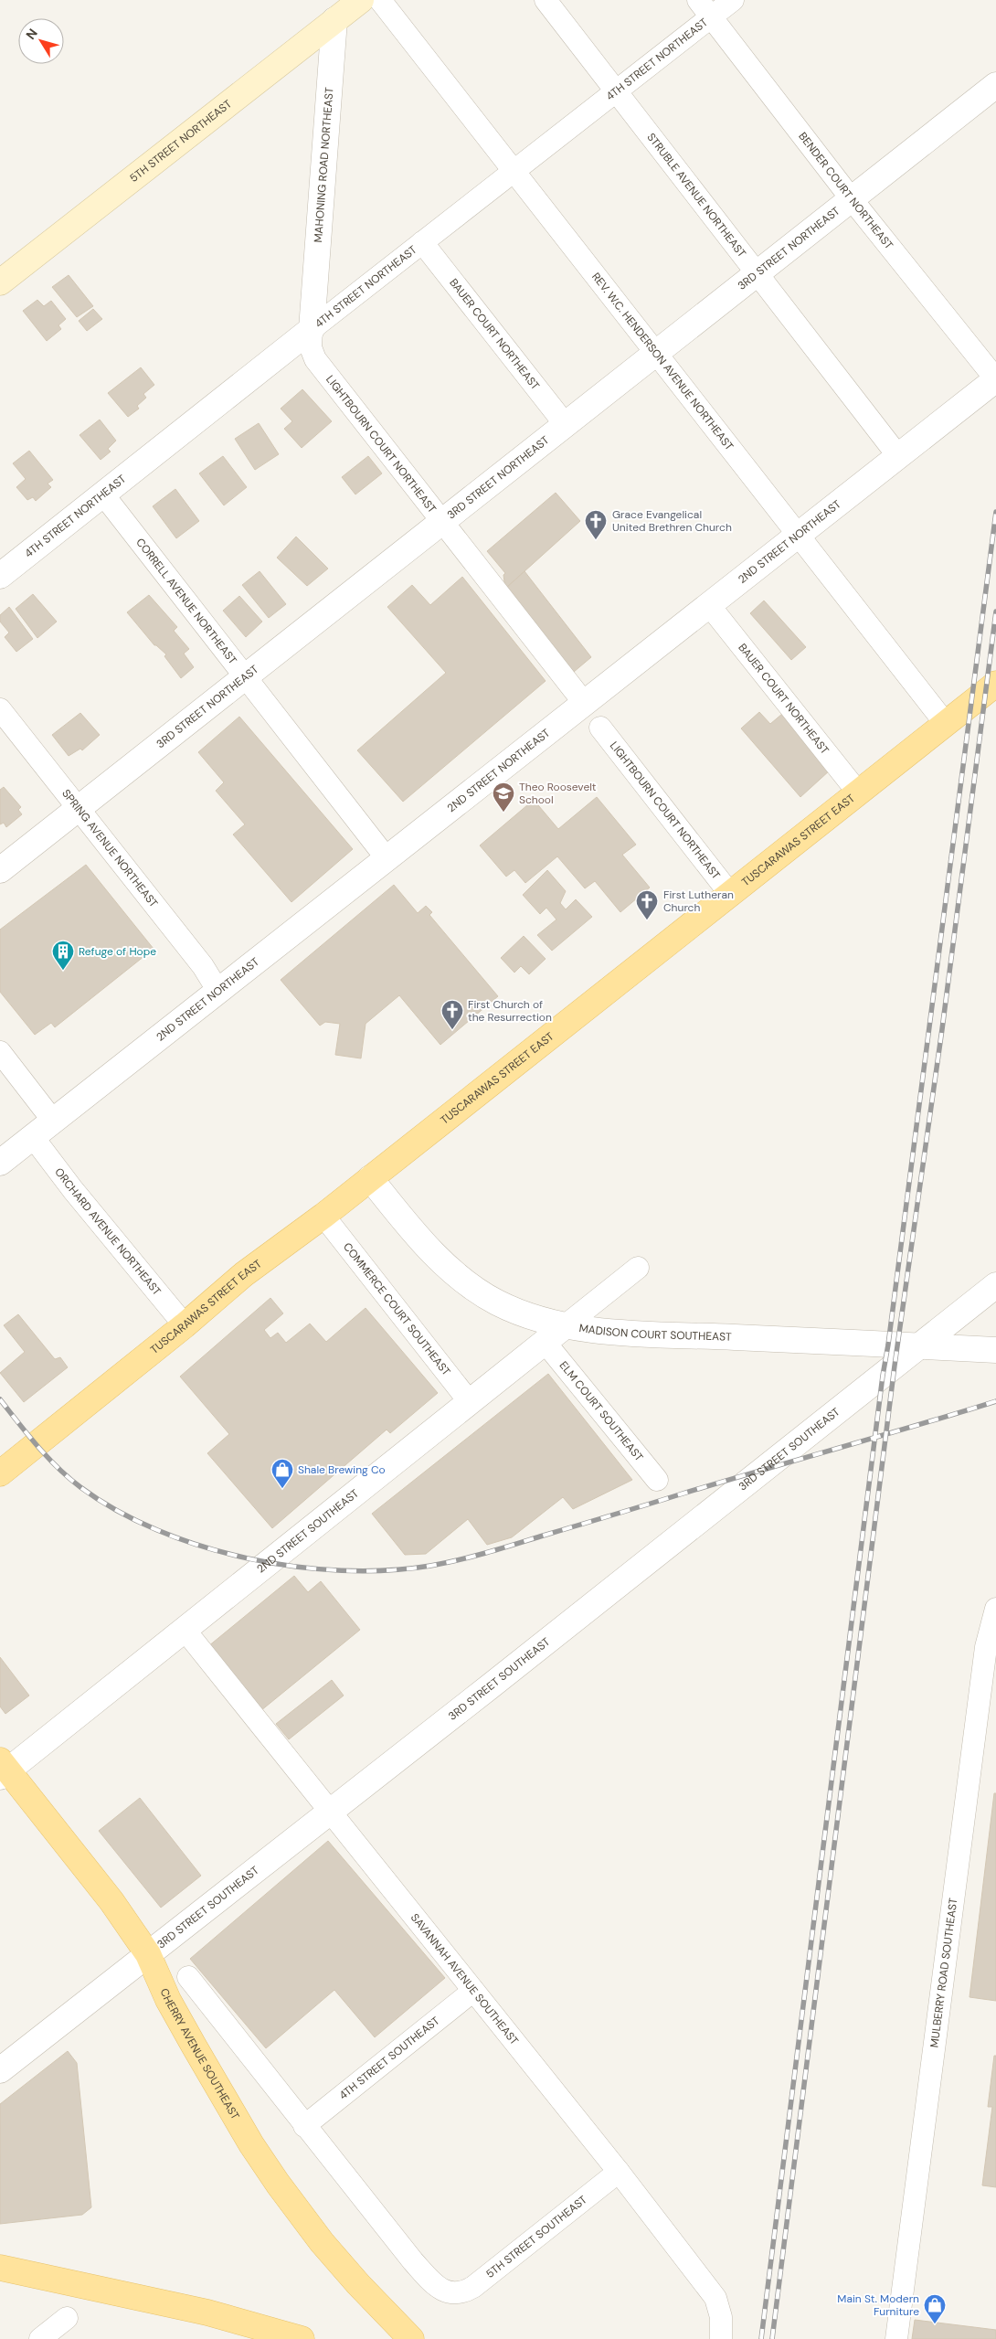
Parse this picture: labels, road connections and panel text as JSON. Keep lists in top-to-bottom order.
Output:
{
  "streets": {
    "main road": ["5TH STREET NORTHEAST", "TUSCARAWAS STREET EAST", "CHERRY AVENUE SOUTHEAST"],
    "street": [
      "4TH STREET NORTHEAST",
      "MAHONING ROAD NORTHEAST",
      "BENDER COURT NORTHEAST",
      "STRUBLE AVENUE NORTHEAST",
      "3RD STREET NORTHEAST",
      "BAUER COURT NORTHEAST",
      "REV. W.C. HENDERSON AVENUE NORTHEAST",
      "LIGHTBOURN COURT NORTHEAST",
      "2ND STREET NORTHEAST",
      "CORRELL AVENUE NORTHEAST",
      "SPRING AVENUE NORTHEAST",
      "ORCHARD AVENUE NORTHEAST",
      "COMMERCE COURT SOUTHEAST",
      "MADISON COURT SOUTHEAST",
      "ELM COURT SOUTHEAST",
      "3RD STREET SOUTHEAST",
      "2ND STREET SOUTHEAST",
      "MULBERRY ROAD SOUTHEAST",
      "SAVANNAH AVENUE SOUTHEAST",
      "4TH STREET SOUTHEAST",
      "5TH STREET SOUTHEAST"
    ]
  },
  "crossings": [
    ["4TH STREET NORTHEAST", "MAHONING ROAD NORTHEAST"],
    ["4TH STREET NORTHEAST", "BENDER COURT NORTHEAST"],
    ["4TH STREET NORTHEAST", "STRUBLE AVENUE NORTHEAST"],
    ["4TH STREET NORTHEAST", "BAUER COURT NORTHEAST"],
    ["4TH STREET NORTHEAST", "REV. W.C. HENDERSON AVENUE NORTHEAST"],
    ["4TH STREET NORTHEAST", "LIGHTBOURN COURT NORTHEAST"],
    ["4TH STREET NORTHEAST", "CORRELL AVENUE NORTHEAST"],
    ["5TH STREET NORTHEAST", "MAHONING ROAD NORTHEAST"],
    ["MAHONING ROAD NORTHEAST", "LIGHTBOURN COURT NORTHEAST"],
    ["BENDER COURT NORTHEAST", "3RD STREET NORTHEAST"],
    ["BENDER COURT NORTHEAST", "2ND STREET NORTHEAST"],
    ["STRUBLE AVENUE NORTHEAST", "3RD STREET NORTHEAST"],
    ["STRUBLE AVENUE NORTHEAST", "2ND STREET NORTHEAST"],
    ["3RD STREET NORTHEAST", "BAUER COURT NORTHEAST"],
    ["3RD STREET NORTHEAST", "REV. W.C. HENDERSON AVENUE NORTHEAST"],
    ["3RD STREET NORTHEAST", "LIGHTBOURN COURT NORTHEAST"],
    ["3RD STREET NORTHEAST", "CORRELL AVENUE NORTHEAST"],
    ["3RD STREET NORTHEAST", "SPRING AVENUE NORTHEAST"],
    ["BAUER COURT NORTHEAST", "2ND STREET NORTHEAST"],
    ["BAUER COURT NORTHEAST", "TUSCARAWAS STREET EAST"],
    ["REV. W.C. HENDERSON AVENUE NORTHEAST", "2ND STREET NORTHEAST"],
    ["REV. W.C. HENDERSON AVENUE NORTHEAST", "TUSCARAWAS STREET EAST"],
    ["LIGHTBOURN COURT NORTHEAST", "2ND STREET NORTHEAST"],
    ["LIGHTBOURN COURT NORTHEAST", "TUSCARAWAS STREET EAST"],
    ["2ND STREET NORTHEAST", "CORRELL AVENUE NORTHEAST"],
    ["2ND STREET NORTHEAST", "SPRING AVENUE NORTHEAST"],
    ["2ND STREET NORTHEAST", "ORCHARD AVENUE NORTHEAST"],
    ["TUSCARAWAS STREET EAST", "ORCHARD AVENUE NORTHEAST"],
    ["TUSCARAWAS STREET EAST", "COMMERCE COURT SOUTHEAST"],
    ["TUSCARAWAS STREET EAST", "MADISON COURT SOUTHEAST"],
    ["COMMERCE COURT SOUTHEAST", "2ND STREET SOUTHEAST"],
    ["MADISON COURT SOUTHEAST", "3RD STREET SOUTHEAST"],
    ["MADISON COURT SOUTHEAST", "2ND STREET SOUTHEAST"],
    ["ELM COURT SOUTHEAST", "2ND STREET SOUTHEAST"],
    ["3RD STREET SOUTHEAST", "SAVANNAH AVENUE SOUTHEAST"],
    ["3RD STREET SOUTHEAST", "CHERRY AVENUE SOUTHEAST"],
    ["2ND STREET SOUTHEAST", "SAVANNAH AVENUE SOUTHEAST"],
    ["2ND STREET SOUTHEAST", "CHERRY AVENUE SOUTHEAST"],
    ["SAVANNAH AVENUE SOUTHEAST", "4TH STREET SOUTHEAST"],
    ["SAVANNAH AVENUE SOUTHEAST", "5TH STREET SOUTHEAST"],
    ["4TH STREET SOUTHEAST", "5TH STREET SOUTHEAST"]
  ],
  "places": {
    "church": ["Grace Evangelical United Brethren Church", "First Lutheran Church", "First Church of the Resurrection"],
    "school or university": ["Theo Roosevelt School"],
    "building": ["Refuge of Hope"],
    "shop": ["Shale Brewing Co", "Main St. Modern Furniture"]
  },
  "north": "top left"
}
